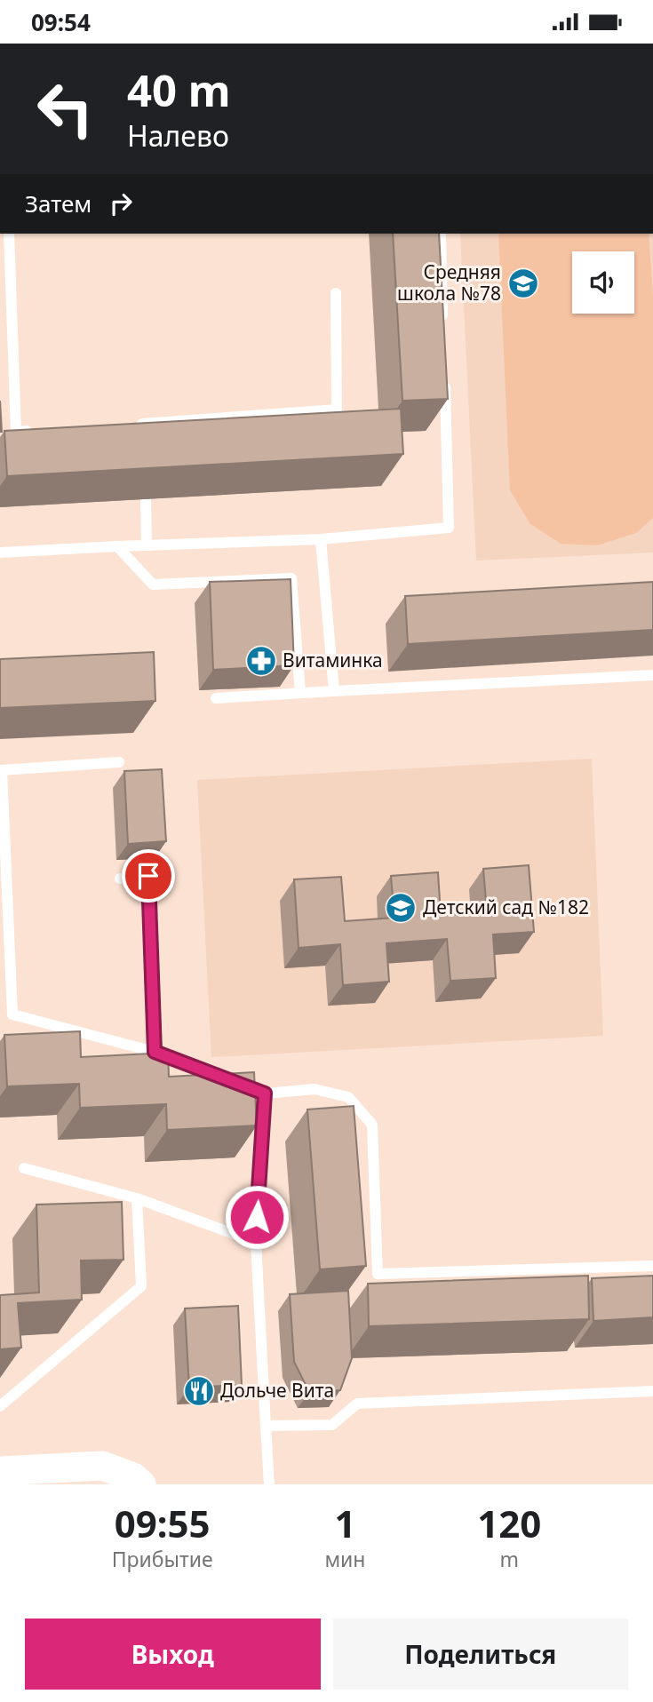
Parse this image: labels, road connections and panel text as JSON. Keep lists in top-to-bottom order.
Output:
{
  "places": {
    "school or university": ["Средняя школа №78", "Детский сад №182"],
    "pharmacy": ["Витаминка"],
    "restaurant": ["Дольче Вита"]
  },
  "page": {
    "status": "09:54",
    "turn": ["40 m", "Налево"],
    "then": "Затем",
    "eta": [
      "09:55",
      "Прибытие",
      "1",
      "мин",
      "120",
      "m"
    ],
    "buttons": ["Выход", "Поделиться"]
  }
}
